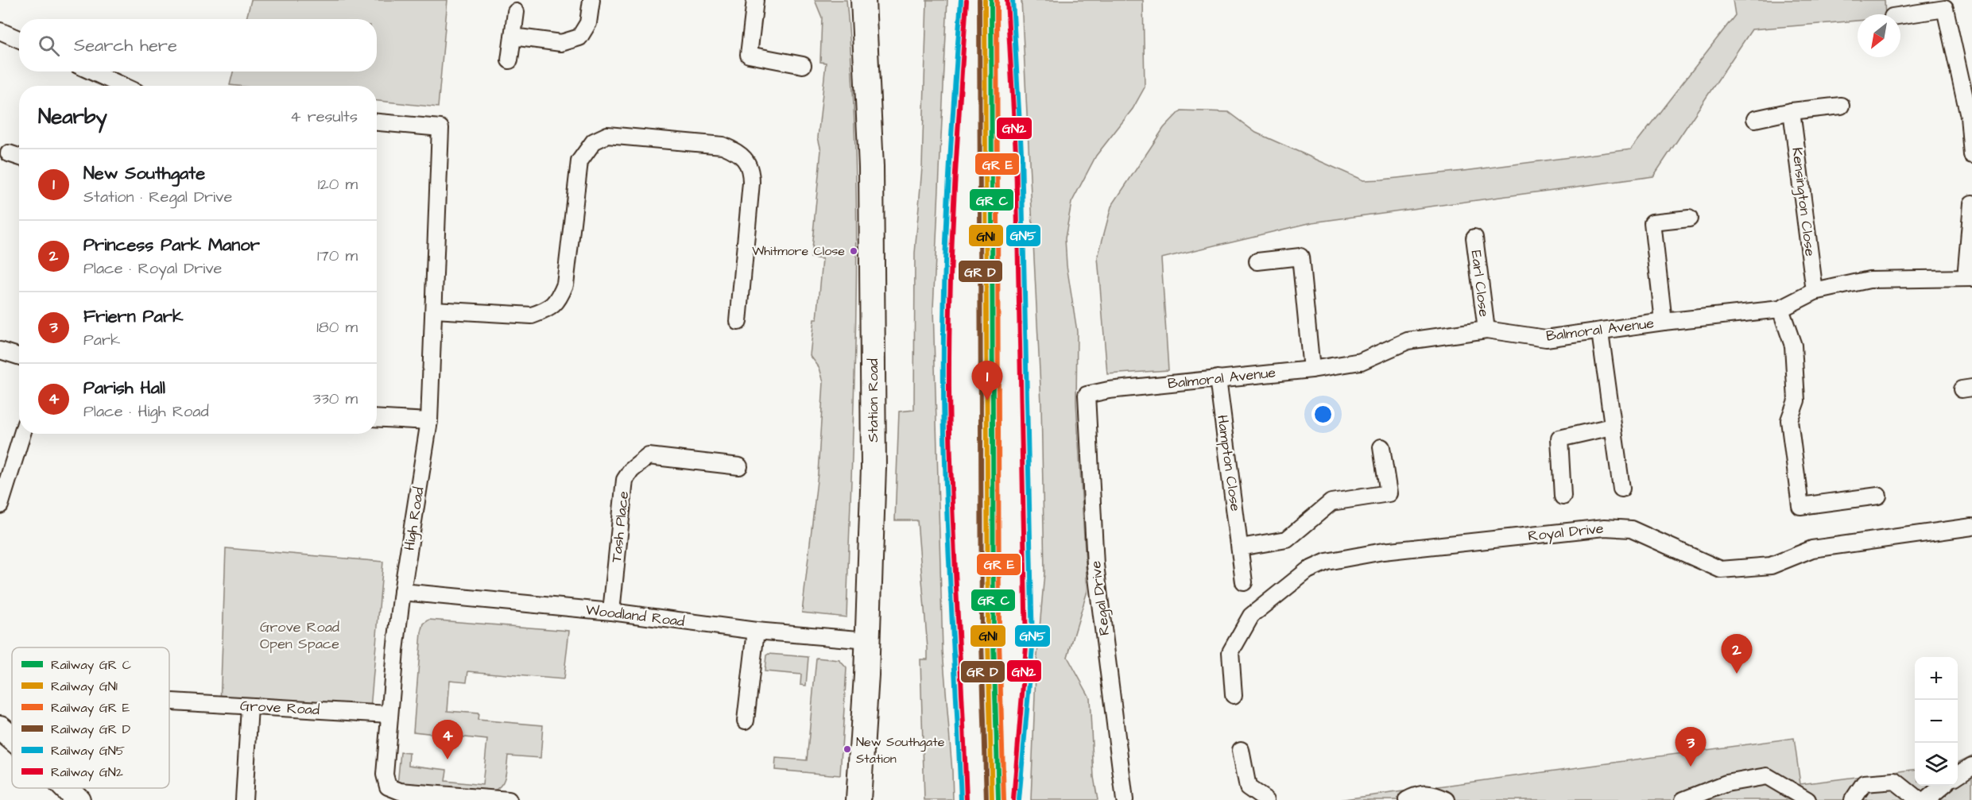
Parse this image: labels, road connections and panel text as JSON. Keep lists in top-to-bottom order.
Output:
{
  "streets": {
    "main road": ["Station Road"],
    "street": [
      "Kensington Close",
      "Earl Close",
      "Balmoral Avenue",
      "Hampton Close",
      "High Road",
      "Tash Place",
      "Royal Drive",
      "Regal Drive",
      "Woodland Road",
      "Grove Road"
    ]
  },
  "crossings": [
    ["Kensington Close", "Balmoral Avenue"],
    ["Earl Close", "Balmoral Avenue"],
    ["Balmoral Avenue", "Hampton Close"],
    ["Balmoral Avenue", "Regal Drive"],
    ["Station Road", "Woodland Road"],
    ["High Road", "Woodland Road"],
    ["High Road", "Grove Road"],
    ["Tash Place", "Woodland Road"]
  ],
  "parks": ["Grove Road Open Space"],
  "places": ["Whitmore Close", "New Southgate Station"],
  "lines": ["rail line GN1", "rail line GN5", "rail line GN2"],
  "legend": [
    "Railway GR C",
    "Railway GN1",
    "Railway GR E",
    "Railway GR D",
    "Railway GN5",
    "Railway GN2"
  ],
  "north": "bottom left",
  "page": {
    "search": "Search here",
    "heading": ["Nearby", "4 results"],
    "list": [
      {
        "mark": "1",
        "name": "New Southgate",
        "note": "Station · Regal Drive",
        "value": "120 m"
      },
      {
        "mark": "2",
        "name": "Princess Park Manor",
        "note": "Place · Royal Drive",
        "value": "170 m"
      },
      {
        "mark": "3",
        "name": "Friern Park",
        "note": "Park",
        "value": "180 m"
      },
      {
        "mark": "4",
        "name": "Parish Hall",
        "note": "Place · High Road",
        "value": "330 m"
      }
    ],
    "pins": [
      "1",
      "2",
      "4",
      "3"
    ],
    "map_buttons": ["+", "−"]
  }
}
